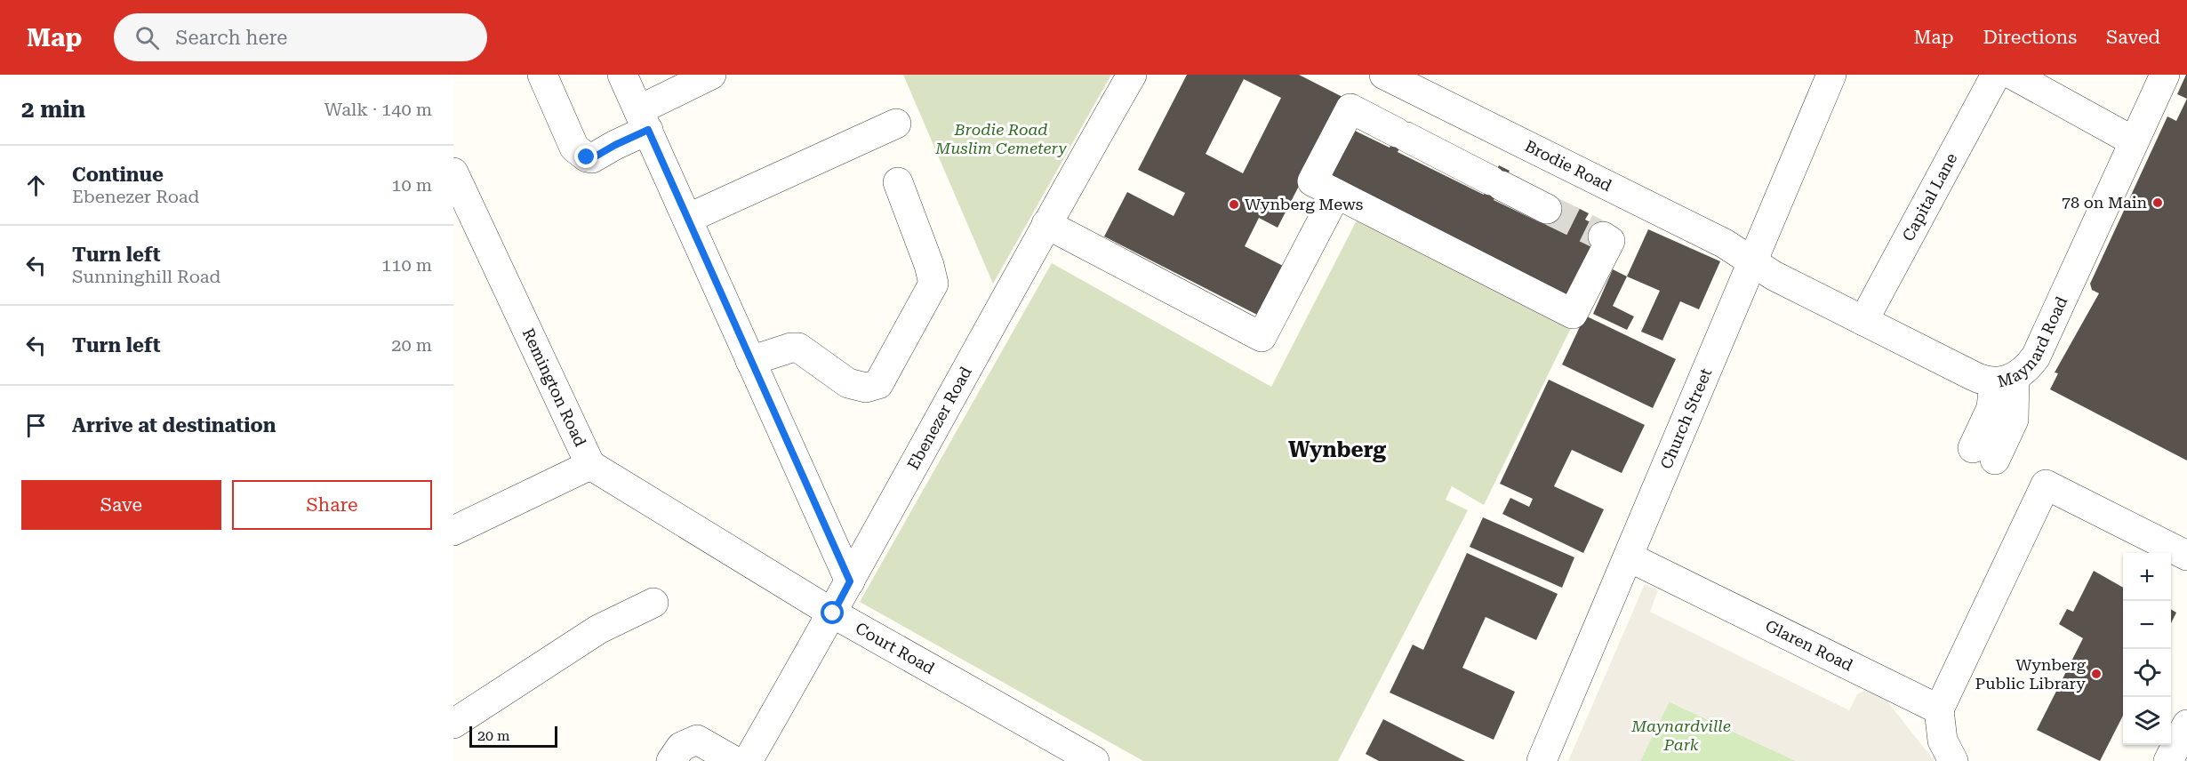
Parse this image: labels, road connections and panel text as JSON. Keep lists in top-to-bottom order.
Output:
{
  "streets": {
    "street": [
      "Brodie Road",
      "Capital Lane",
      "Maynard Road",
      "Remington Road",
      "Ebenezer Road",
      "Church Street",
      "Glaren Road",
      "Court Road"
    ]
  },
  "crossings": [
    ["Brodie Road", "Maynard Road"],
    ["Brodie Road", "Church Street"],
    ["Capital Lane", "Maynard Road"],
    ["Maynard Road", "Church Street"],
    ["Remington Road", "Court Road"],
    ["Ebenezer Road", "Court Road"],
    ["Church Street", "Glaren Road"]
  ],
  "districts": ["Wynberg"],
  "parks": ["Brodie Road Muslim Cemetery", "Maynardville Park"],
  "places": ["78 on Main", "Wynberg Mews", "Wynberg Public Library"],
  "scale_bar": "20 m",
  "page": {
    "header": "Map",
    "search": "Search here",
    "nav": ["Map", "Directions", "Saved"],
    "heading": ["2 min", "Walk · 140 m"],
    "list": [
      ["Continue", "Ebenezer Road", "10 m"],
      ["Turn left", "Sunninghill Road", "110 m"],
      ["Turn left", "20 m"],
      "Arrive at destination"
    ],
    "buttons": ["Save", "Share"],
    "map_buttons": ["+", "−"],
    "scale": "20 m"
  }
}
